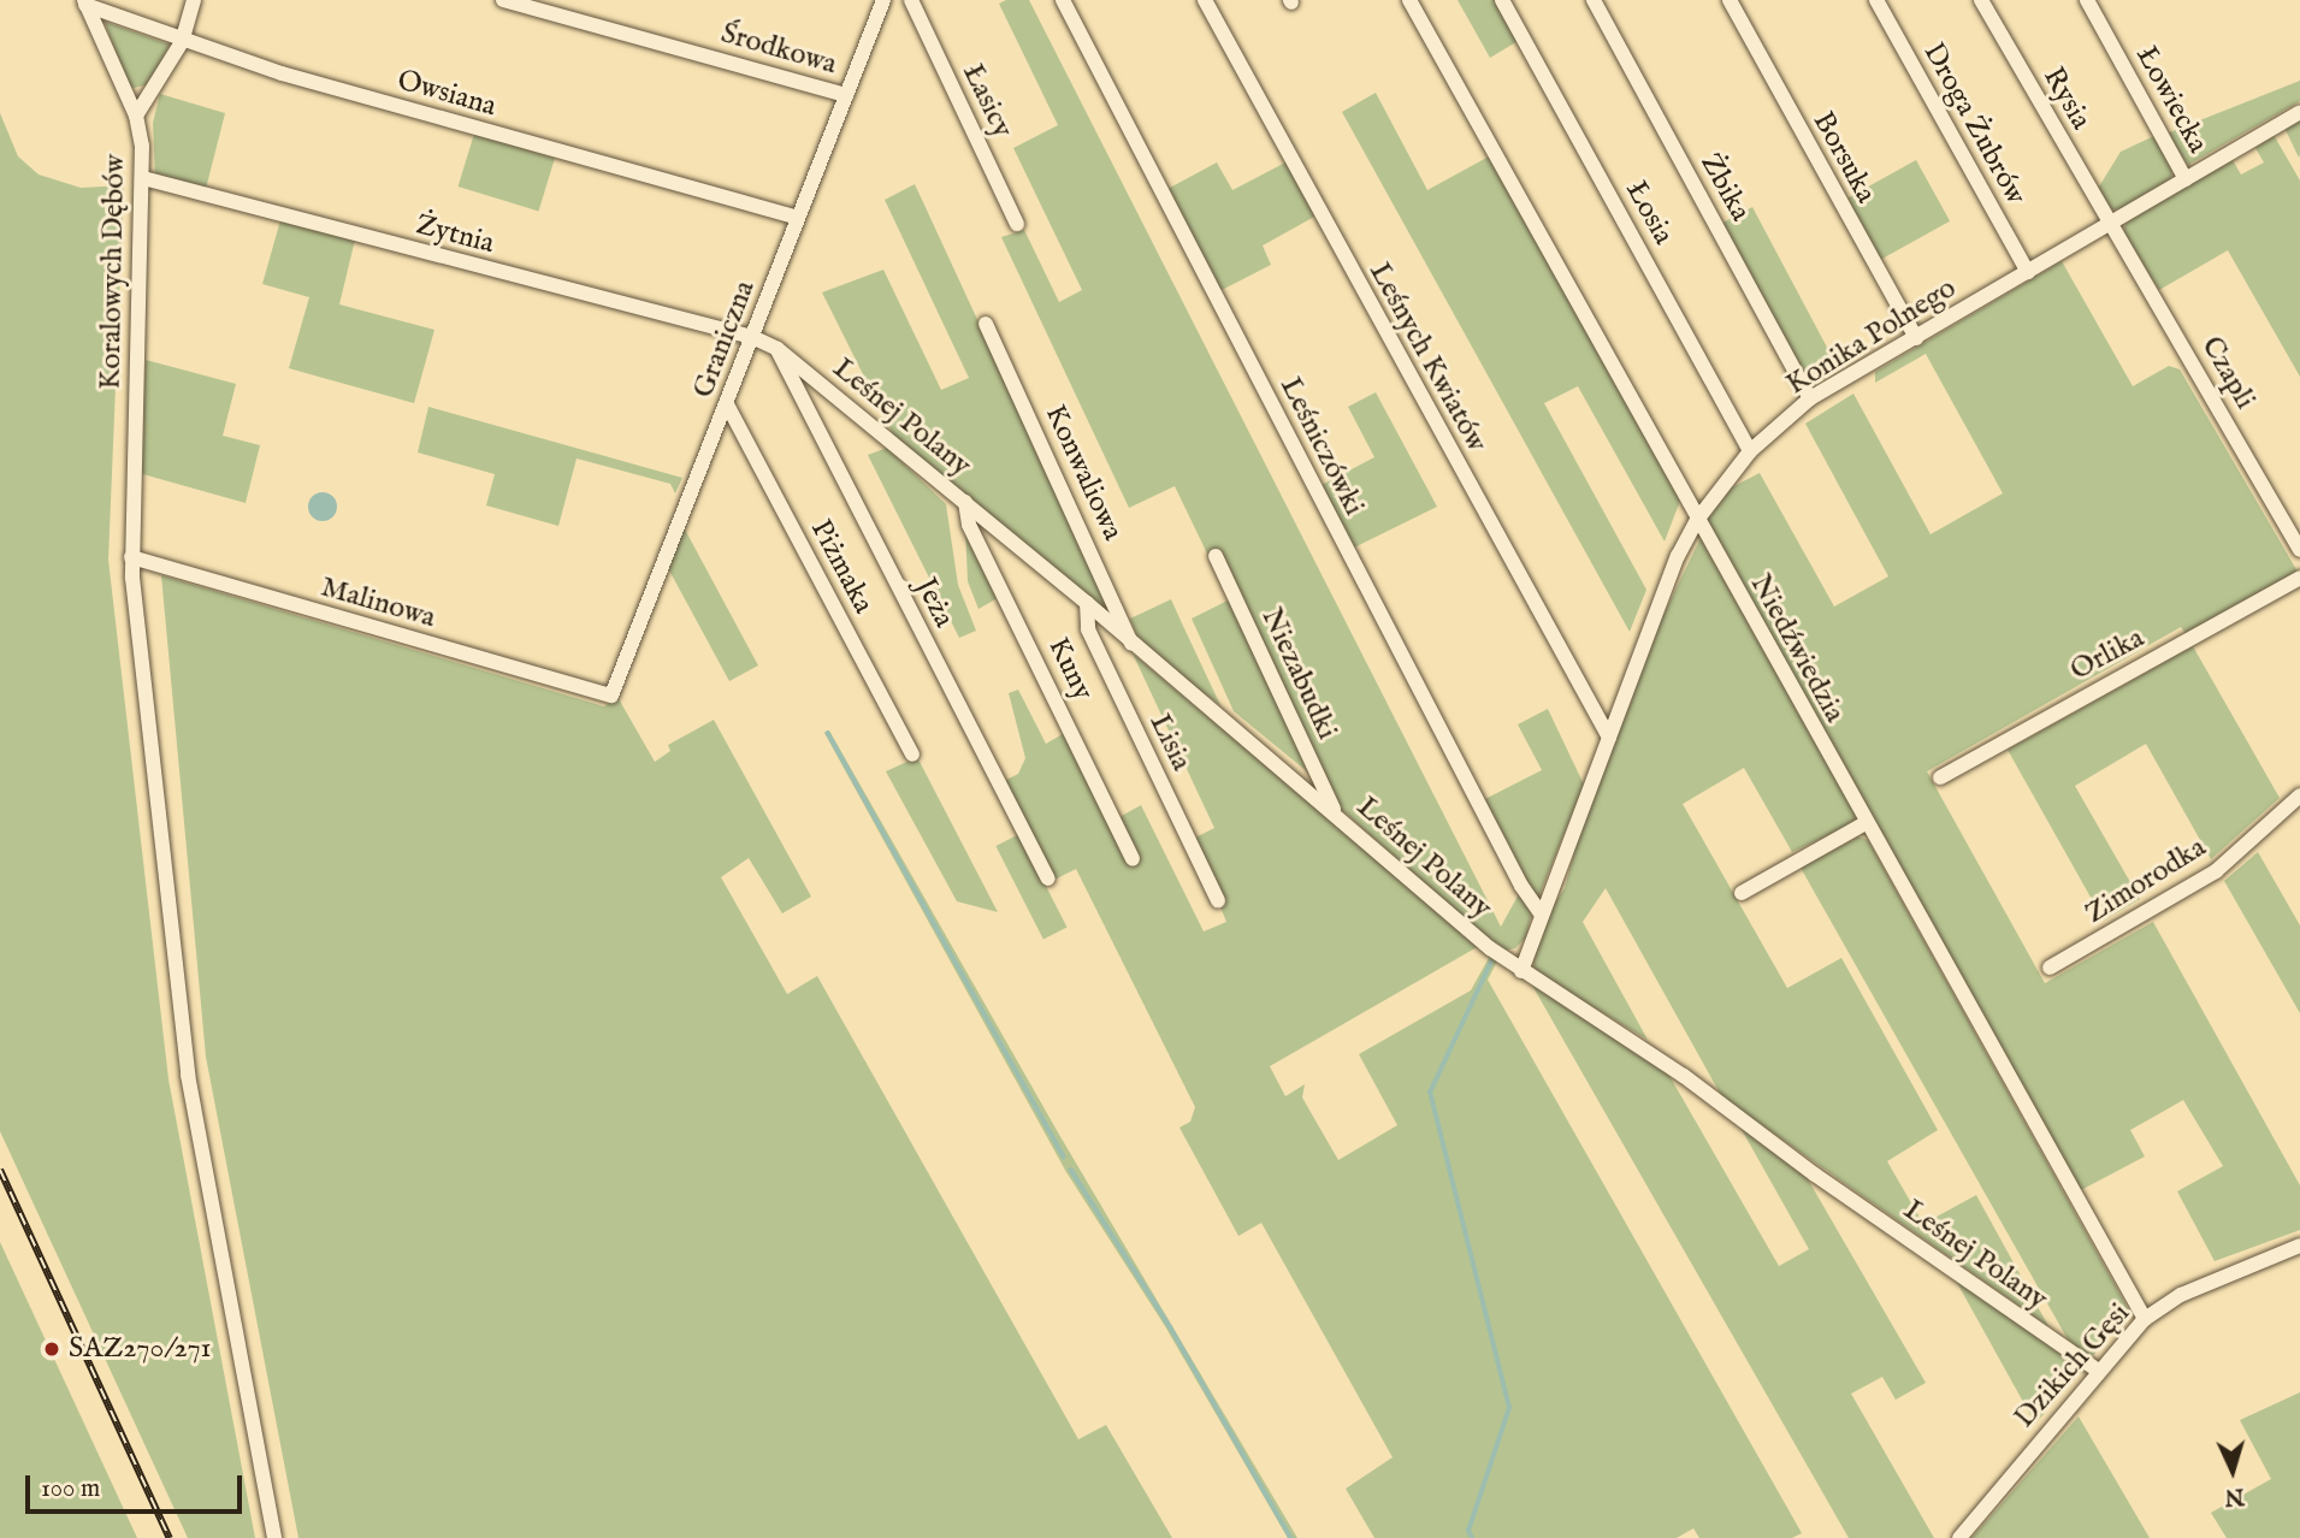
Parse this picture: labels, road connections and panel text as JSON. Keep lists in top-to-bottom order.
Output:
{
  "streets": {
    "street": [
      "Środkowa",
      "Owsiana",
      "Rysia",
      "Łowiecka",
      "Łasicy",
      "Droga Żubrów",
      "Borsuka",
      "Żbika",
      "Łosia",
      "Żytnia",
      "Koralowych Dębów",
      "Konika Polnego",
      "Graniczna",
      "Leśnych Kwiatów",
      "Czapli",
      "Leśnej Polany",
      "Leśniczówki",
      "Konwaliowa",
      "Piżmaka",
      "Malinowa",
      "Jeża",
      "Niedźwiedzia",
      "Orlika",
      "Kuny",
      "Niezabudki",
      "Lisia",
      "Zimorodka",
      "Dzikich Gęsi"
    ]
  },
  "crossings": [
    ["Środkowa", "Graniczna"],
    ["Owsiana", "Koralowych Dębów"],
    ["Owsiana", "Graniczna"],
    ["Rysia", "Konika Polnego"],
    ["Rysia", "Czapli"],
    ["Łowiecka", "Konika Polnego"],
    ["Droga Żubrów", "Konika Polnego"],
    ["Borsuka", "Konika Polnego"],
    ["Żbika", "Konika Polnego"],
    ["Łosia", "Konika Polnego"],
    ["Żytnia", "Koralowych Dębów"],
    ["Żytnia", "Graniczna"],
    ["Żytnia", "Leśnej Polany"],
    ["Koralowych Dębów", "Malinowa"],
    ["Konika Polnego", "Leśnych Kwiatów"],
    ["Konika Polnego", "Czapli"],
    ["Konika Polnego", "Leśnej Polany"],
    ["Konika Polnego", "Leśniczówki"],
    ["Konika Polnego", "Niedźwiedzia"],
    ["Graniczna", "Leśnej Polany"],
    ["Graniczna", "Piżmaka"],
    ["Graniczna", "Malinowa"],
    ["Leśnej Polany", "Konwaliowa"],
    ["Leśnej Polany", "Jeża"],
    ["Leśnej Polany", "Kuny"],
    ["Leśnej Polany", "Niezabudki"],
    ["Leśnej Polany", "Lisia"],
    ["Leśnej Polany", "Dzikich Gęsi"],
    ["Niedźwiedzia", "Dzikich Gęsi"]
  ],
  "places": ["SAZ270/271"],
  "scale_bar": "100 m",
  "north": "bottom"
}
